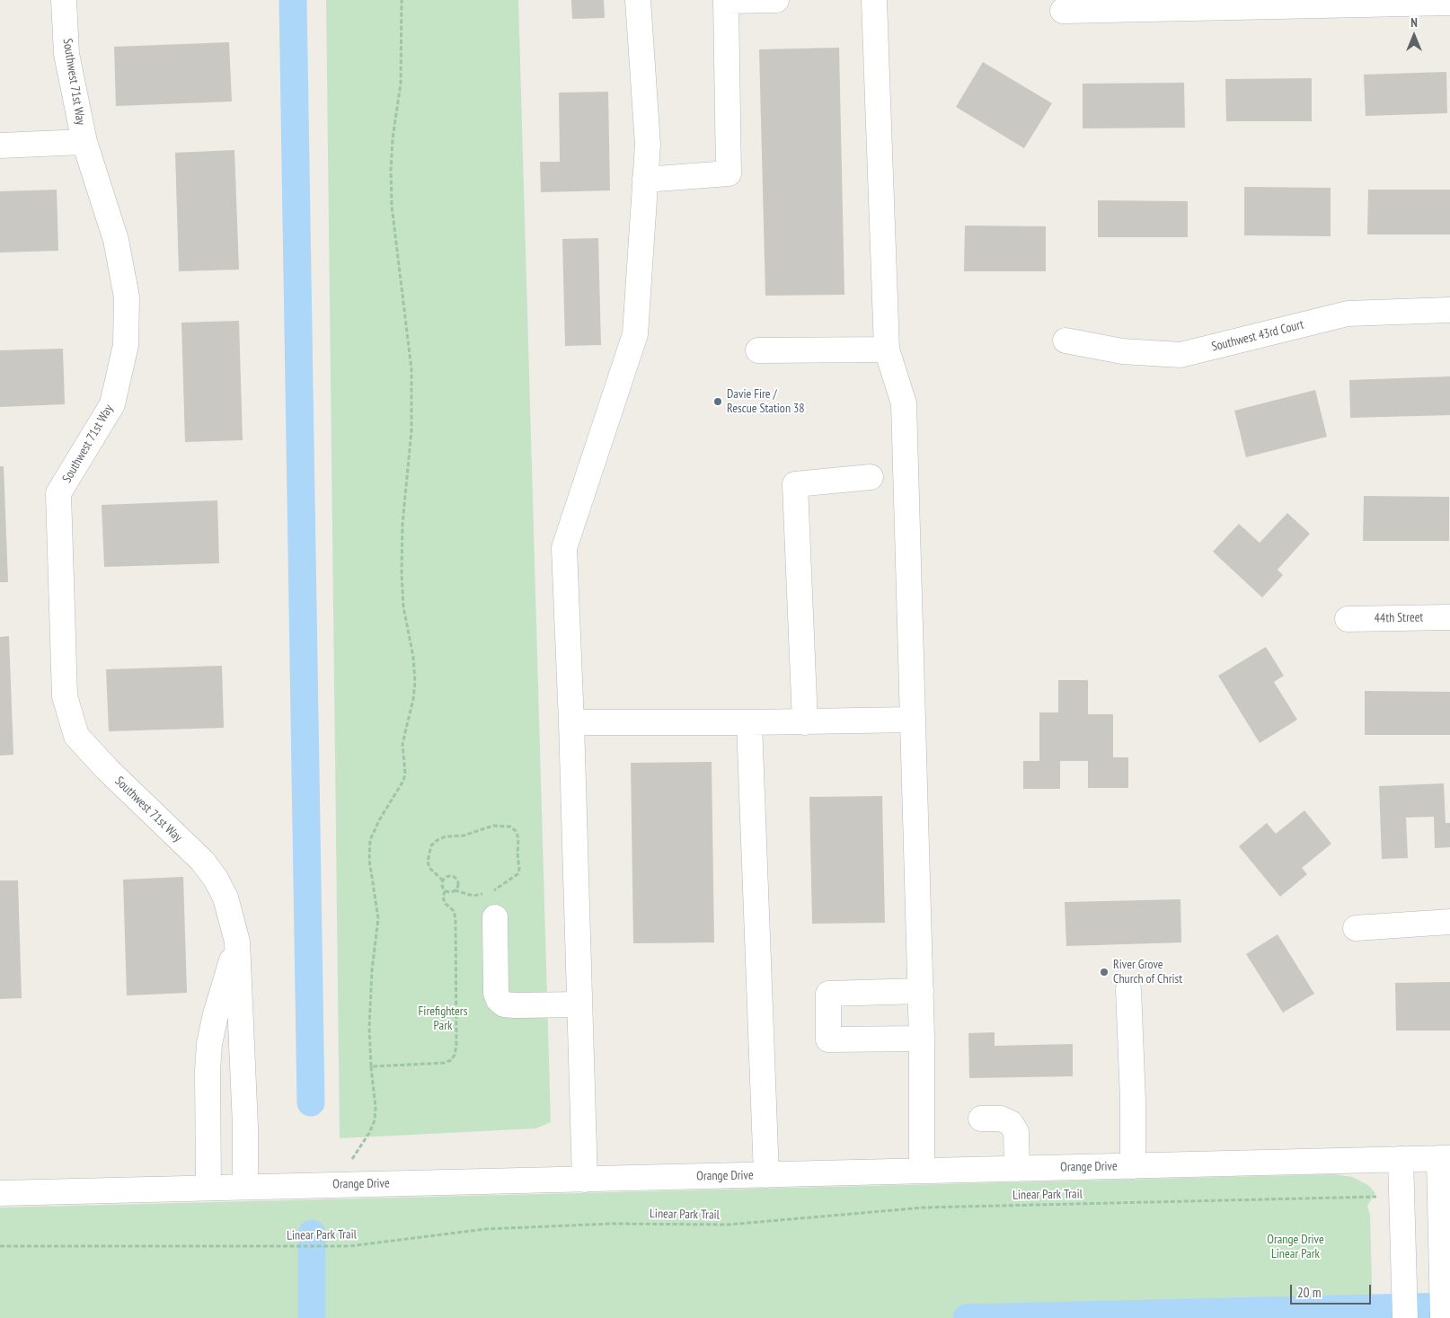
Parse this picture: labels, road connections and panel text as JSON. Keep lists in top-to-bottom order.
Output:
{
  "streets": {
    "street": [
      "Southwest 71st Way",
      "Southwest 43rd Court",
      "44th Street",
      "Orange Drive"
    ],
    "path": ["Linear Park Trail"]
  },
  "crossings": [
    ["Southwest 71st Way", "Orange Drive"]
  ],
  "parks": ["Firefighters Park", "Orange Drive Linear Park"],
  "places": ["Davie Fire / Rescue Station 38", "River Grove Church of Christ"],
  "scale_bar": "20 m",
  "north": "top"
}
